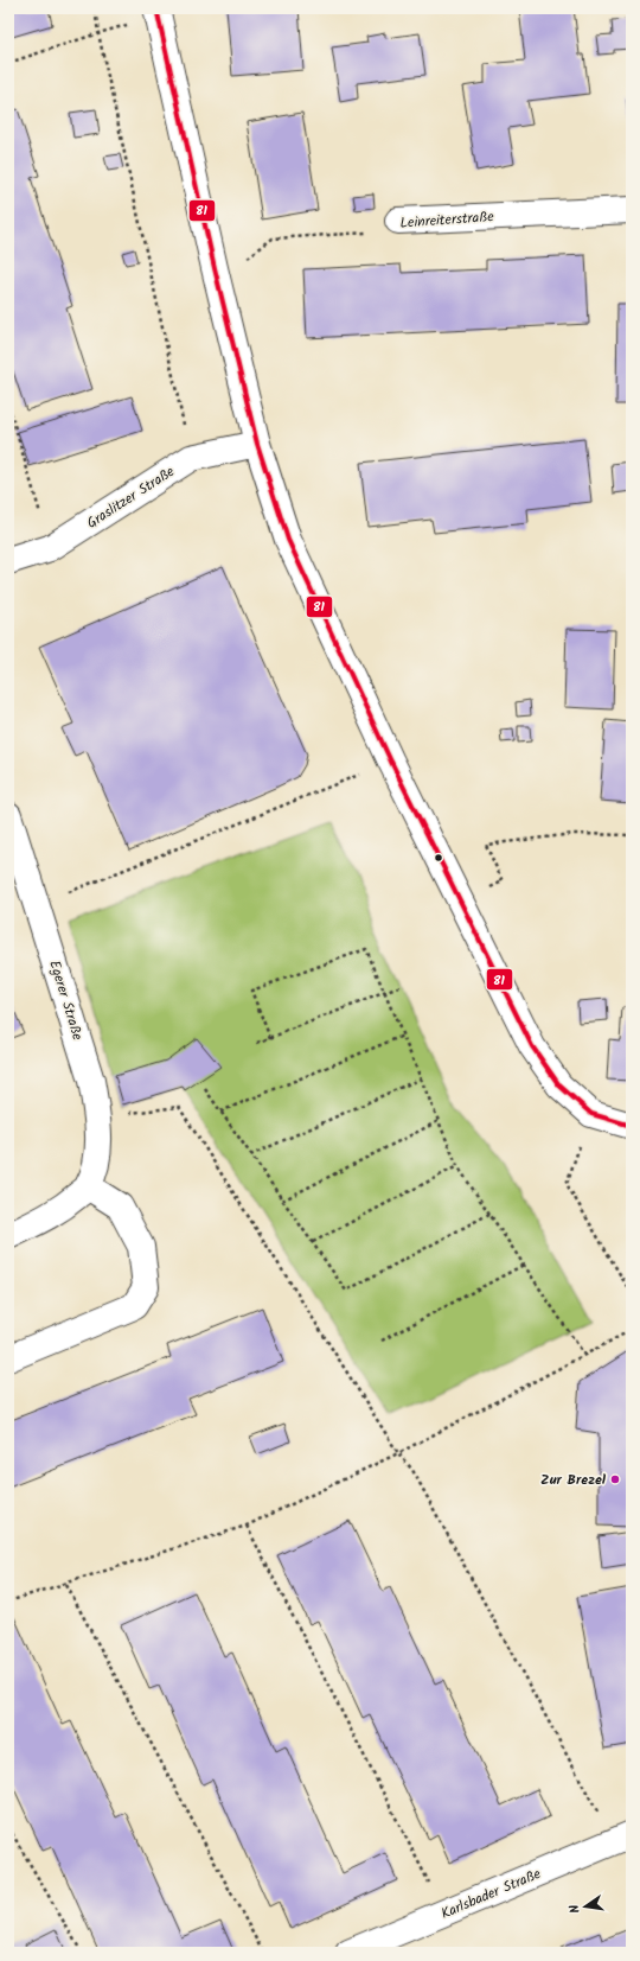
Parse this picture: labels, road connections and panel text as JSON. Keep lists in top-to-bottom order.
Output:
{
  "streets": {
    "street": [
      "Leinreiterstraße",
      "Graslitzer Straße",
      "Egerer Straße",
      "Karlsbader Straße"
    ]
  },
  "places": ["Zur Brezel"],
  "lines": ["transit line 81"],
  "north": "left"
}
